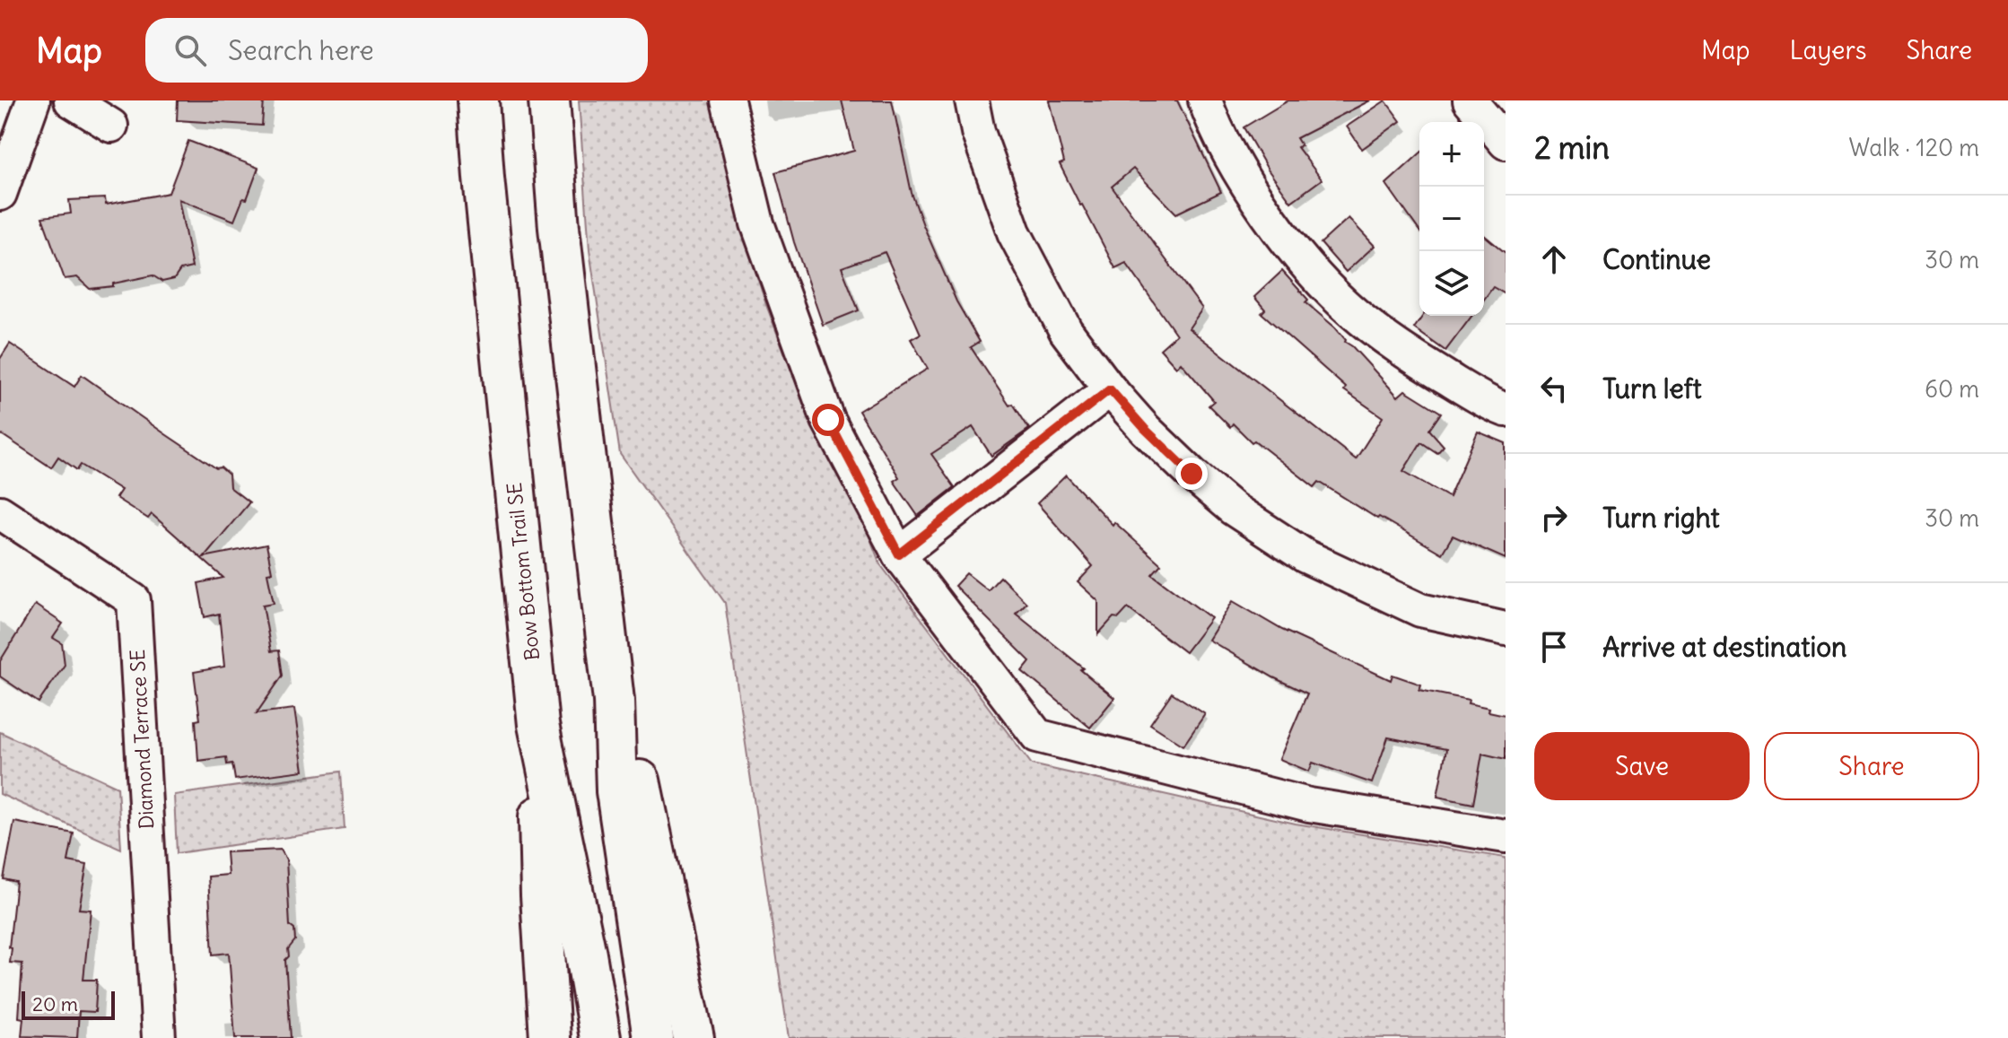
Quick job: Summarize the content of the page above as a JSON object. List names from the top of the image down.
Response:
{
  "streets": {
    "highway": ["Bow Bottom Trail SE"],
    "street": ["Diamond Terrace SE"]
  },
  "scale_bar": "20 m",
  "page": {
    "header": "Map",
    "search": "Search here",
    "nav": ["Map", "Layers", "Share"],
    "heading": ["2 min", "Walk · 120 m"],
    "map_buttons": ["+", "−"],
    "list": [
      ["Continue", "30 m"],
      ["Turn left", "60 m"],
      ["Turn right", "30 m"],
      "Arrive at destination"
    ],
    "buttons": ["Save", "Share"],
    "scale": "20 m"
  }
}
